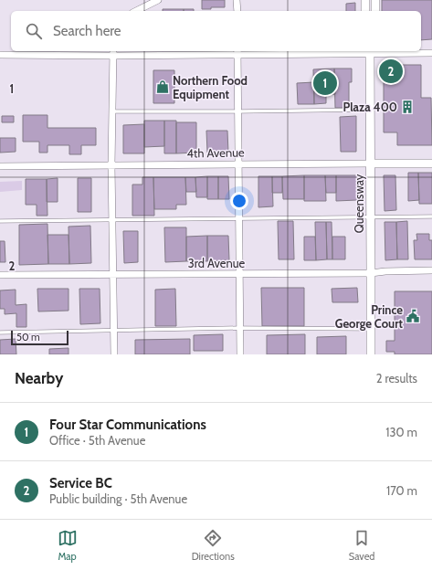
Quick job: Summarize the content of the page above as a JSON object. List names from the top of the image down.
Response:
{
  "streets": {
    "main road": ["4th Avenue", "Queensway"],
    "street": ["3rd Avenue"]
  },
  "crossings": [
    ["4th Avenue", "Queensway"],
    ["Queensway", "3rd Avenue"]
  ],
  "places": {
    "shop": ["Northern Food Equipment"],
    "building": ["Plaza 400"],
    "public building": ["Prince George Court"]
  },
  "scale_bar": "50 m",
  "page": {
    "search": "Search here",
    "pins": ["2", "1"],
    "scale": "50 m",
    "heading": ["Nearby", "2 results"],
    "list": [
      {
        "mark": "1",
        "name": "Four Star Communications",
        "note": "Office · 5th Avenue",
        "value": "130 m"
      },
      {
        "mark": "2",
        "name": "Service BC",
        "note": "Public building · 5th Avenue",
        "value": "170 m"
      }
    ],
    "nav": ["Map", "Directions", "Saved"]
  },
  "grid": {
    "rows": ["1", "2"]
  }
}
